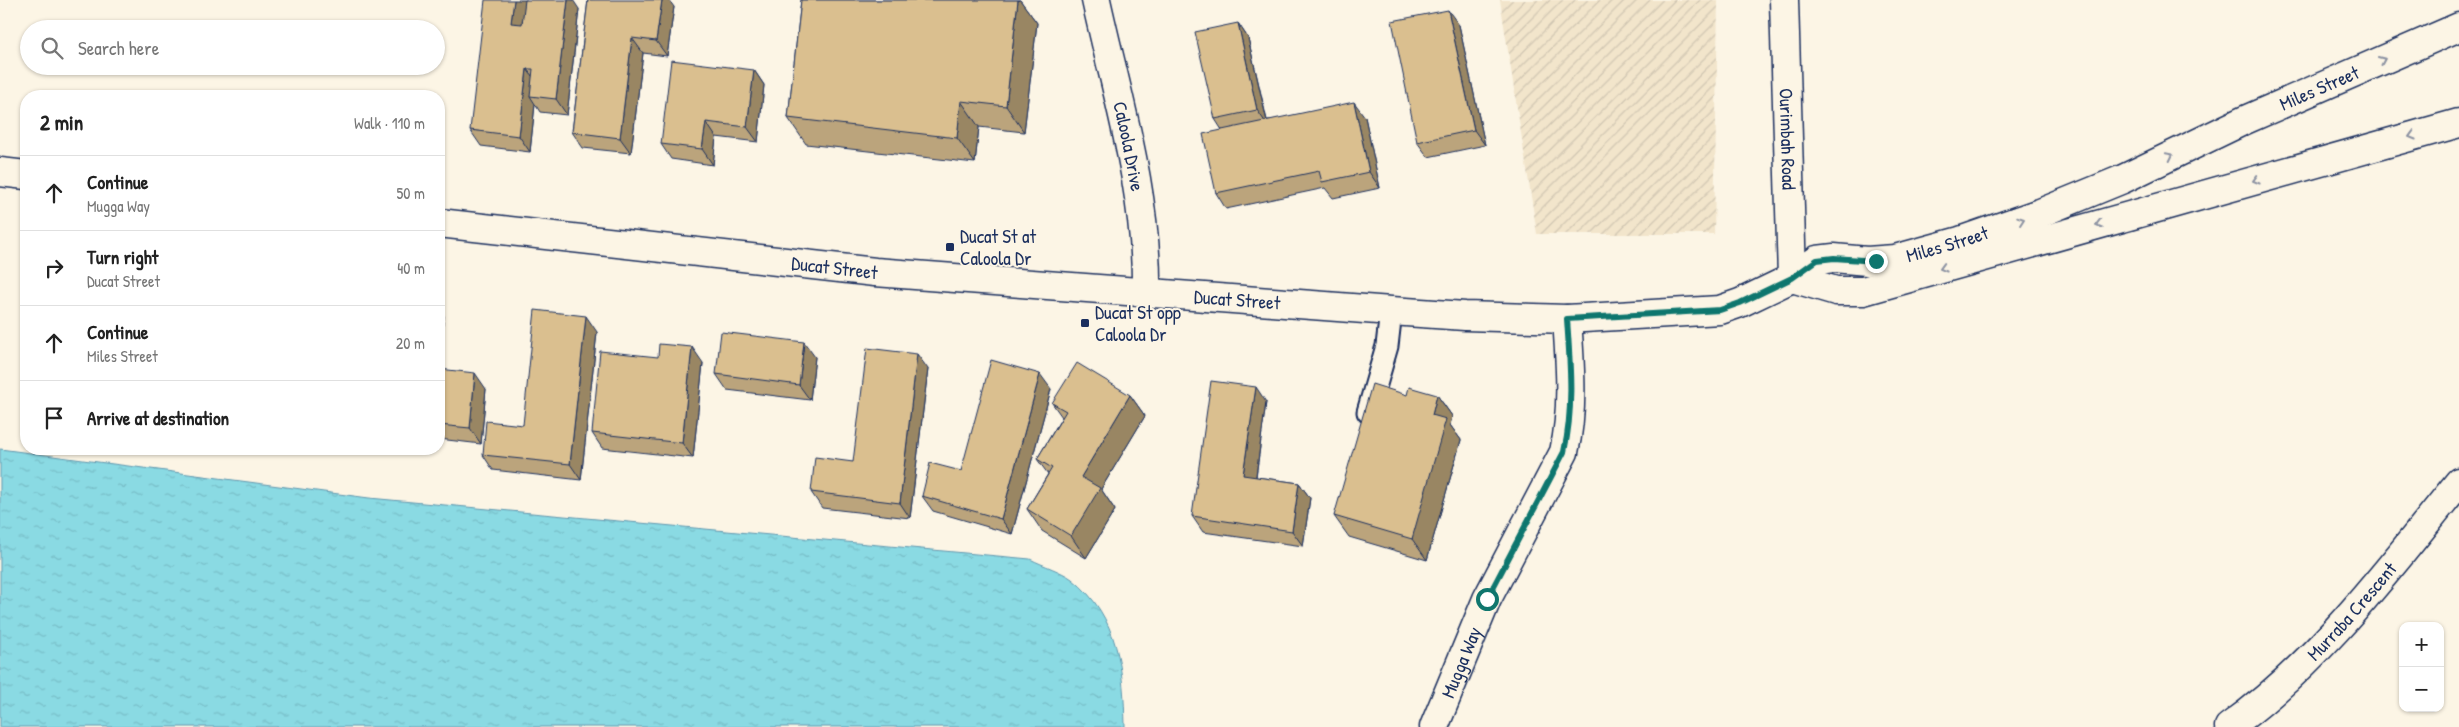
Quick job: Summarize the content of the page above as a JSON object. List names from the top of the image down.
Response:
{
  "streets": {
    "street": [
      "Miles Street",
      "Ourimbah Road",
      "Caloola Drive",
      "Ducat Street",
      "Murraba Crescent",
      "Mugga Way"
    ]
  },
  "crossings": [
    ["Miles Street", "Ourimbah Road"],
    ["Miles Street", "Ducat Street"],
    ["Ourimbah Road", "Ducat Street"],
    ["Caloola Drive", "Ducat Street"],
    ["Ducat Street", "Mugga Way"]
  ],
  "places": {
    "transit": ["Ducat St at Caloola Dr", "Ducat St opp Caloola Dr"]
  },
  "page": {
    "search": "Search here",
    "heading": ["2 min", "Walk · 110 m"],
    "list": [
      ["Continue", "Mugga Way", "50 m"],
      ["Turn right", "Ducat Street", "40 m"],
      ["Continue", "Miles Street", "20 m"],
      "Arrive at destination"
    ],
    "map_buttons": ["+", "−"]
  }
}
